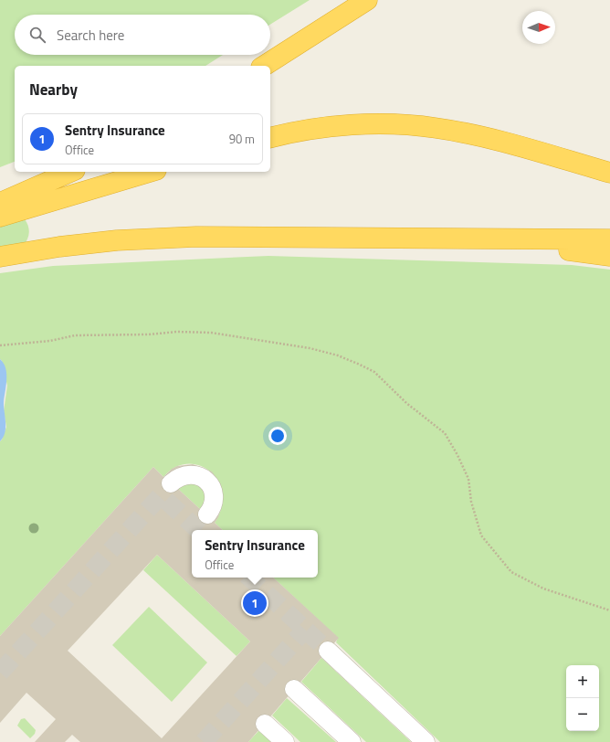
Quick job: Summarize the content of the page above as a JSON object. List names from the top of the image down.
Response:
{
  "north": "right",
  "page": {
    "search": "Search here",
    "heading": "Nearby",
    "list": [
      {
        "mark": "1",
        "name": "Sentry Insurance",
        "note": "Office",
        "value": "90 m"
      }
    ],
    "popup": ["Sentry Insurance", "Office"],
    "pins": "1",
    "map_buttons": ["+", "−"]
  }
}
